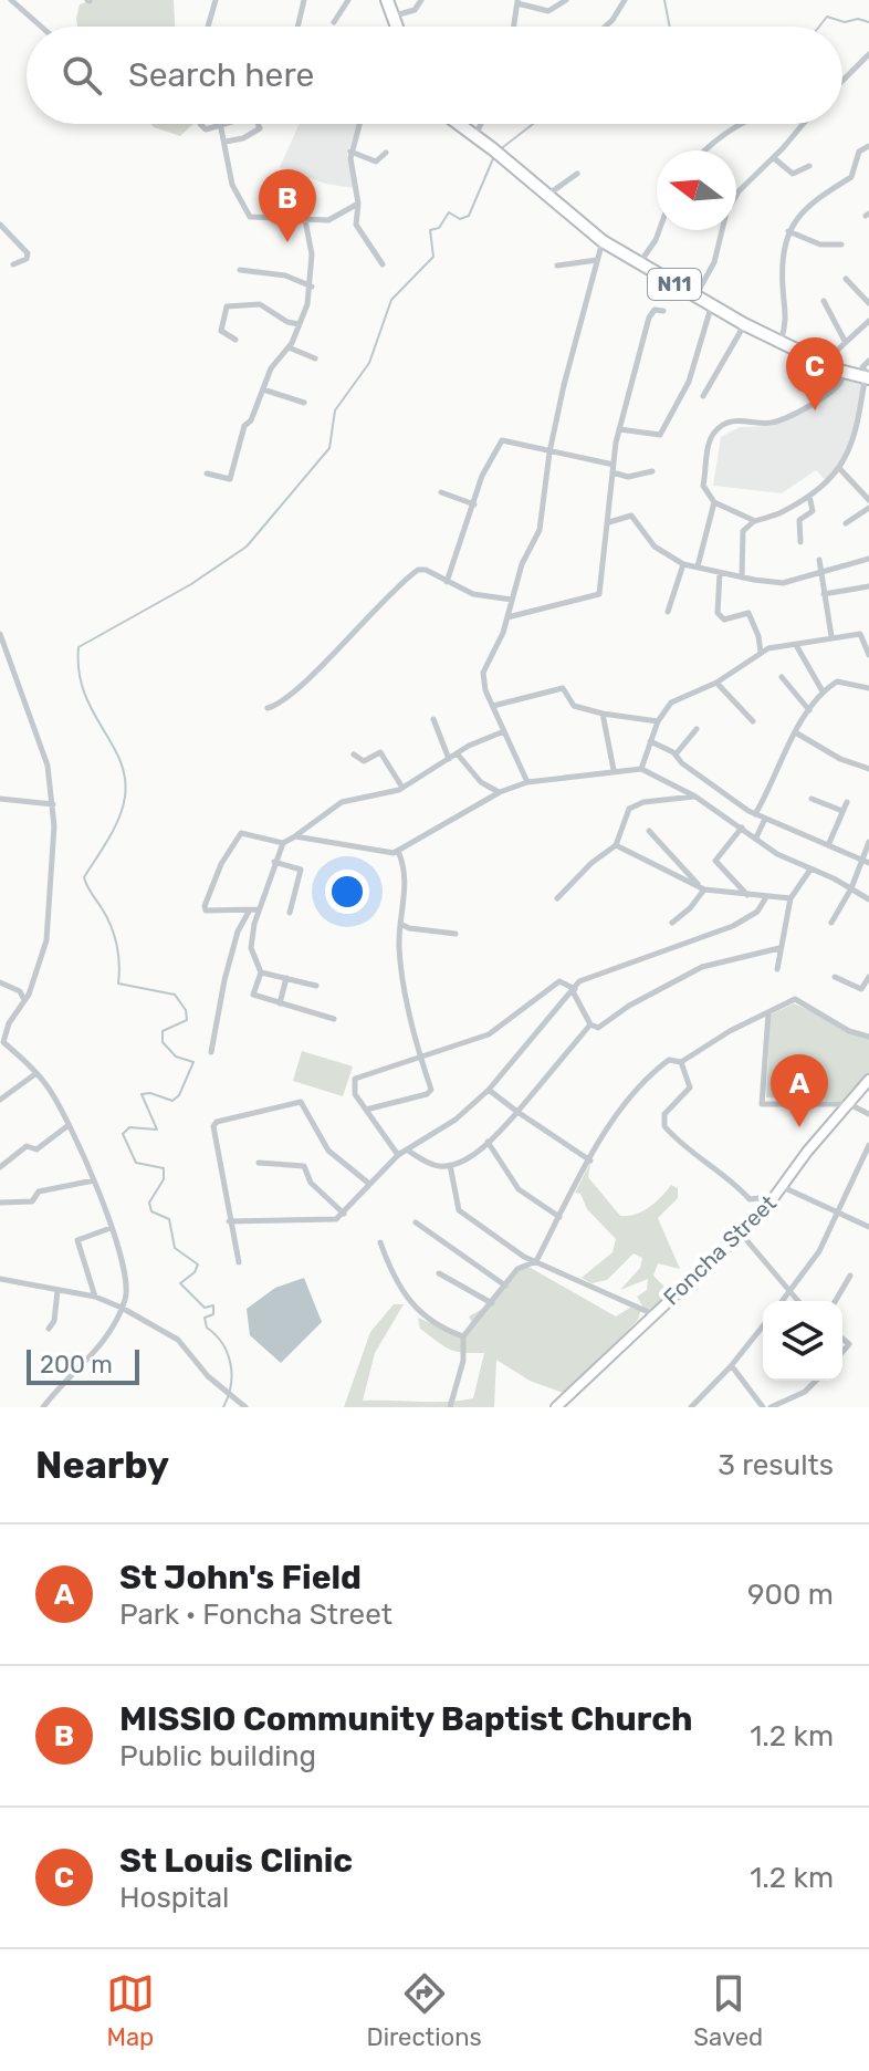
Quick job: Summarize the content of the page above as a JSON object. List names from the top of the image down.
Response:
{
  "streets": {
    "highway": ["N11"],
    "main road": ["Foncha Street"]
  },
  "scale_bar": "200 m",
  "north": "left",
  "page": {
    "search": "Search here",
    "pins": ["B", "C", "A"],
    "scale": "200 m",
    "heading": ["Nearby", "3 results"],
    "list": [
      {
        "mark": "A",
        "name": "St John's Field",
        "note": "Park · Foncha Street",
        "value": "900 m"
      },
      {
        "mark": "B",
        "name": "MISSIO Community Baptist Church",
        "note": "Public building",
        "value": "1.2 km"
      },
      {
        "mark": "C",
        "name": "St Louis Clinic",
        "note": "Hospital",
        "value": "1.2 km"
      }
    ],
    "nav": ["Map", "Directions", "Saved"]
  }
}
